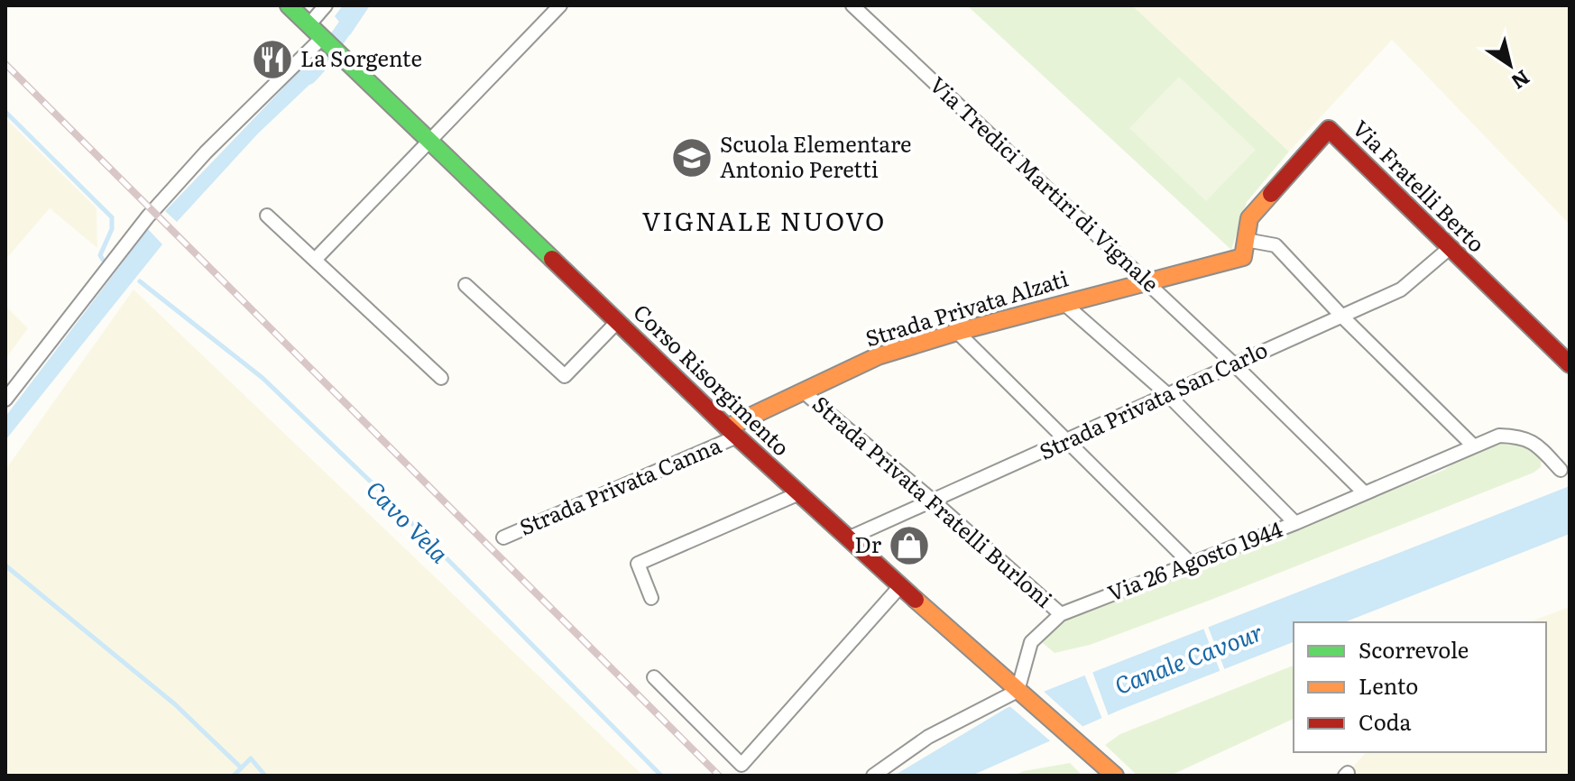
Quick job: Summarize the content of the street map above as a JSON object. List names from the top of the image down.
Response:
{
  "streets": {
    "main road": ["Via Fratelli Berto", "Strada Privata Alzati", "Corso Risorgimento"],
    "street": [
      "Via Tredici Martiri di Vignale",
      "Strada Privata San Carlo",
      "Strada Privata Canna",
      "Strada Privata Fratelli Burloni",
      "Via 26 Agosto 1944"
    ]
  },
  "crossings": [
    ["Via Tredici Martiri di Vignale", "Via Fratelli Berto"],
    ["Via Tredici Martiri di Vignale", "Strada Privata Alzati"],
    ["Via Tredici Martiri di Vignale", "Strada Privata San Carlo"],
    ["Via Tredici Martiri di Vignale", "Via 26 Agosto 1944"],
    ["Via Fratelli Berto", "Strada Privata Alzati"],
    ["Via Fratelli Berto", "Strada Privata San Carlo"],
    ["Strada Privata Alzati", "Corso Risorgimento"],
    ["Strada Privata Alzati", "Strada Privata Canna"],
    ["Strada Privata Alzati", "Strada Privata Fratelli Burloni"],
    ["Corso Risorgimento", "Strada Privata San Carlo"],
    ["Corso Risorgimento", "Strada Privata Canna"],
    ["Corso Risorgimento", "Via 26 Agosto 1944"],
    ["Strada Privata San Carlo", "Strada Privata Fratelli Burloni"],
    ["Strada Privata Fratelli Burloni", "Via 26 Agosto 1944"]
  ],
  "districts": ["VIGNALE NUOVO"],
  "water": ["Cavo Vela", "Canale Cavour"],
  "places": {
    "restaurant": ["La Sorgente"],
    "school or university": ["Scuola Elementare Antonio Peretti"],
    "shop": ["Dr"]
  },
  "legend": ["Scorrevole", "Lento", "Coda"],
  "north": "bottom right"
}
